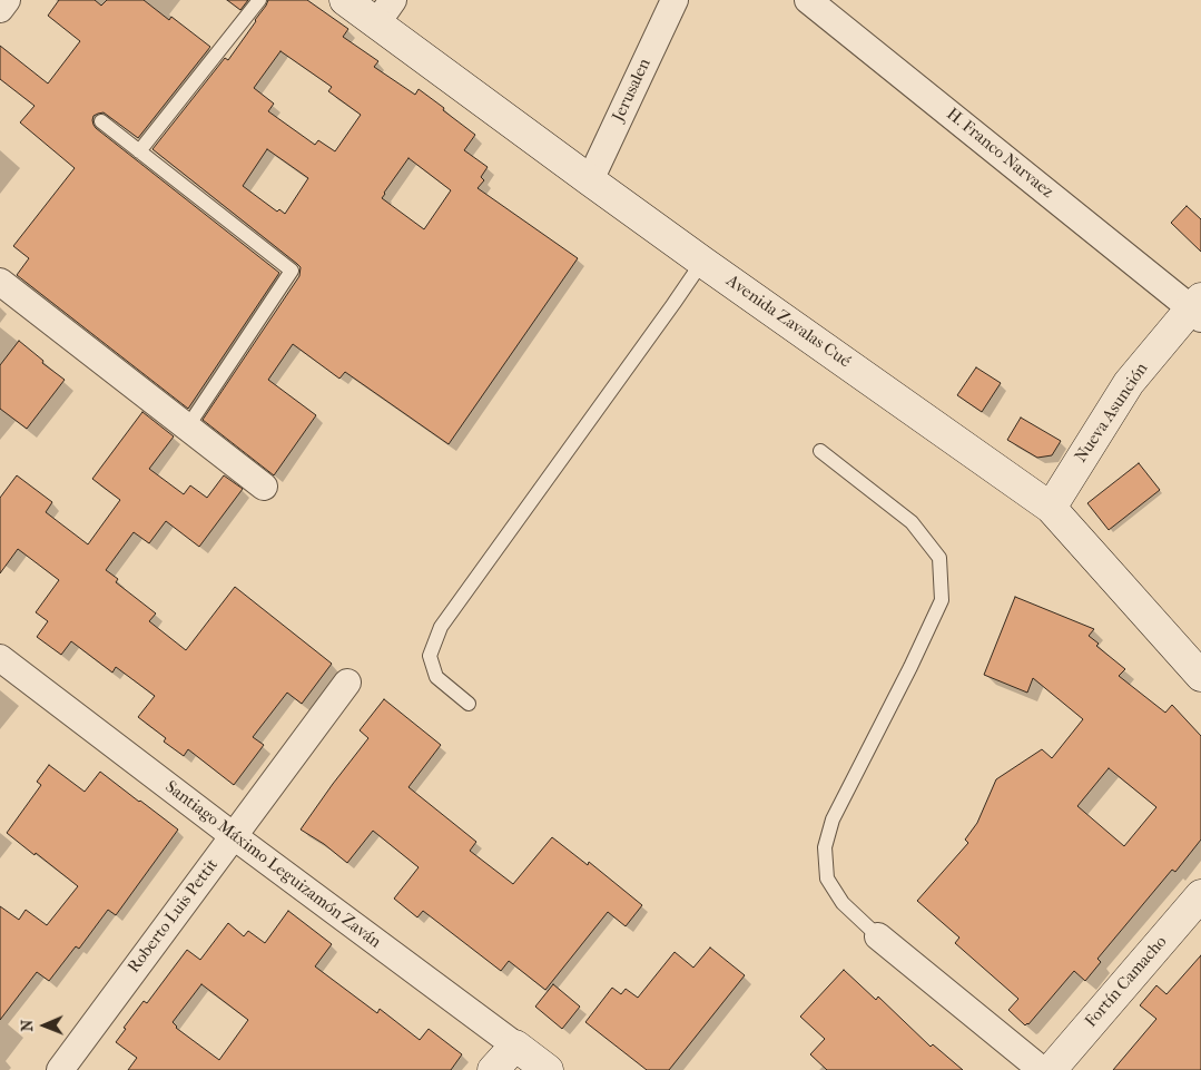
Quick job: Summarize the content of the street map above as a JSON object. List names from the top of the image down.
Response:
{
  "streets": {
    "main road": [
      "Avenida Zavalas Cué",
      "Nueva Asunción",
      "Santiago Máximo Leguizamón Zaván",
      "Fortín Camacho"
    ],
    "street": ["Jerusalen", "H. Franco Narvaez", "Roberto Luis Pettit"]
  },
  "crossings": [
    ["Jerusalen", "Avenida Zavalas Cué"],
    ["H. Franco Narvaez", "Nueva Asunción"],
    ["Avenida Zavalas Cué", "Nueva Asunción"],
    ["Santiago Máximo Leguizamón Zaván", "Roberto Luis Pettit"]
  ],
  "north": "left"
}
